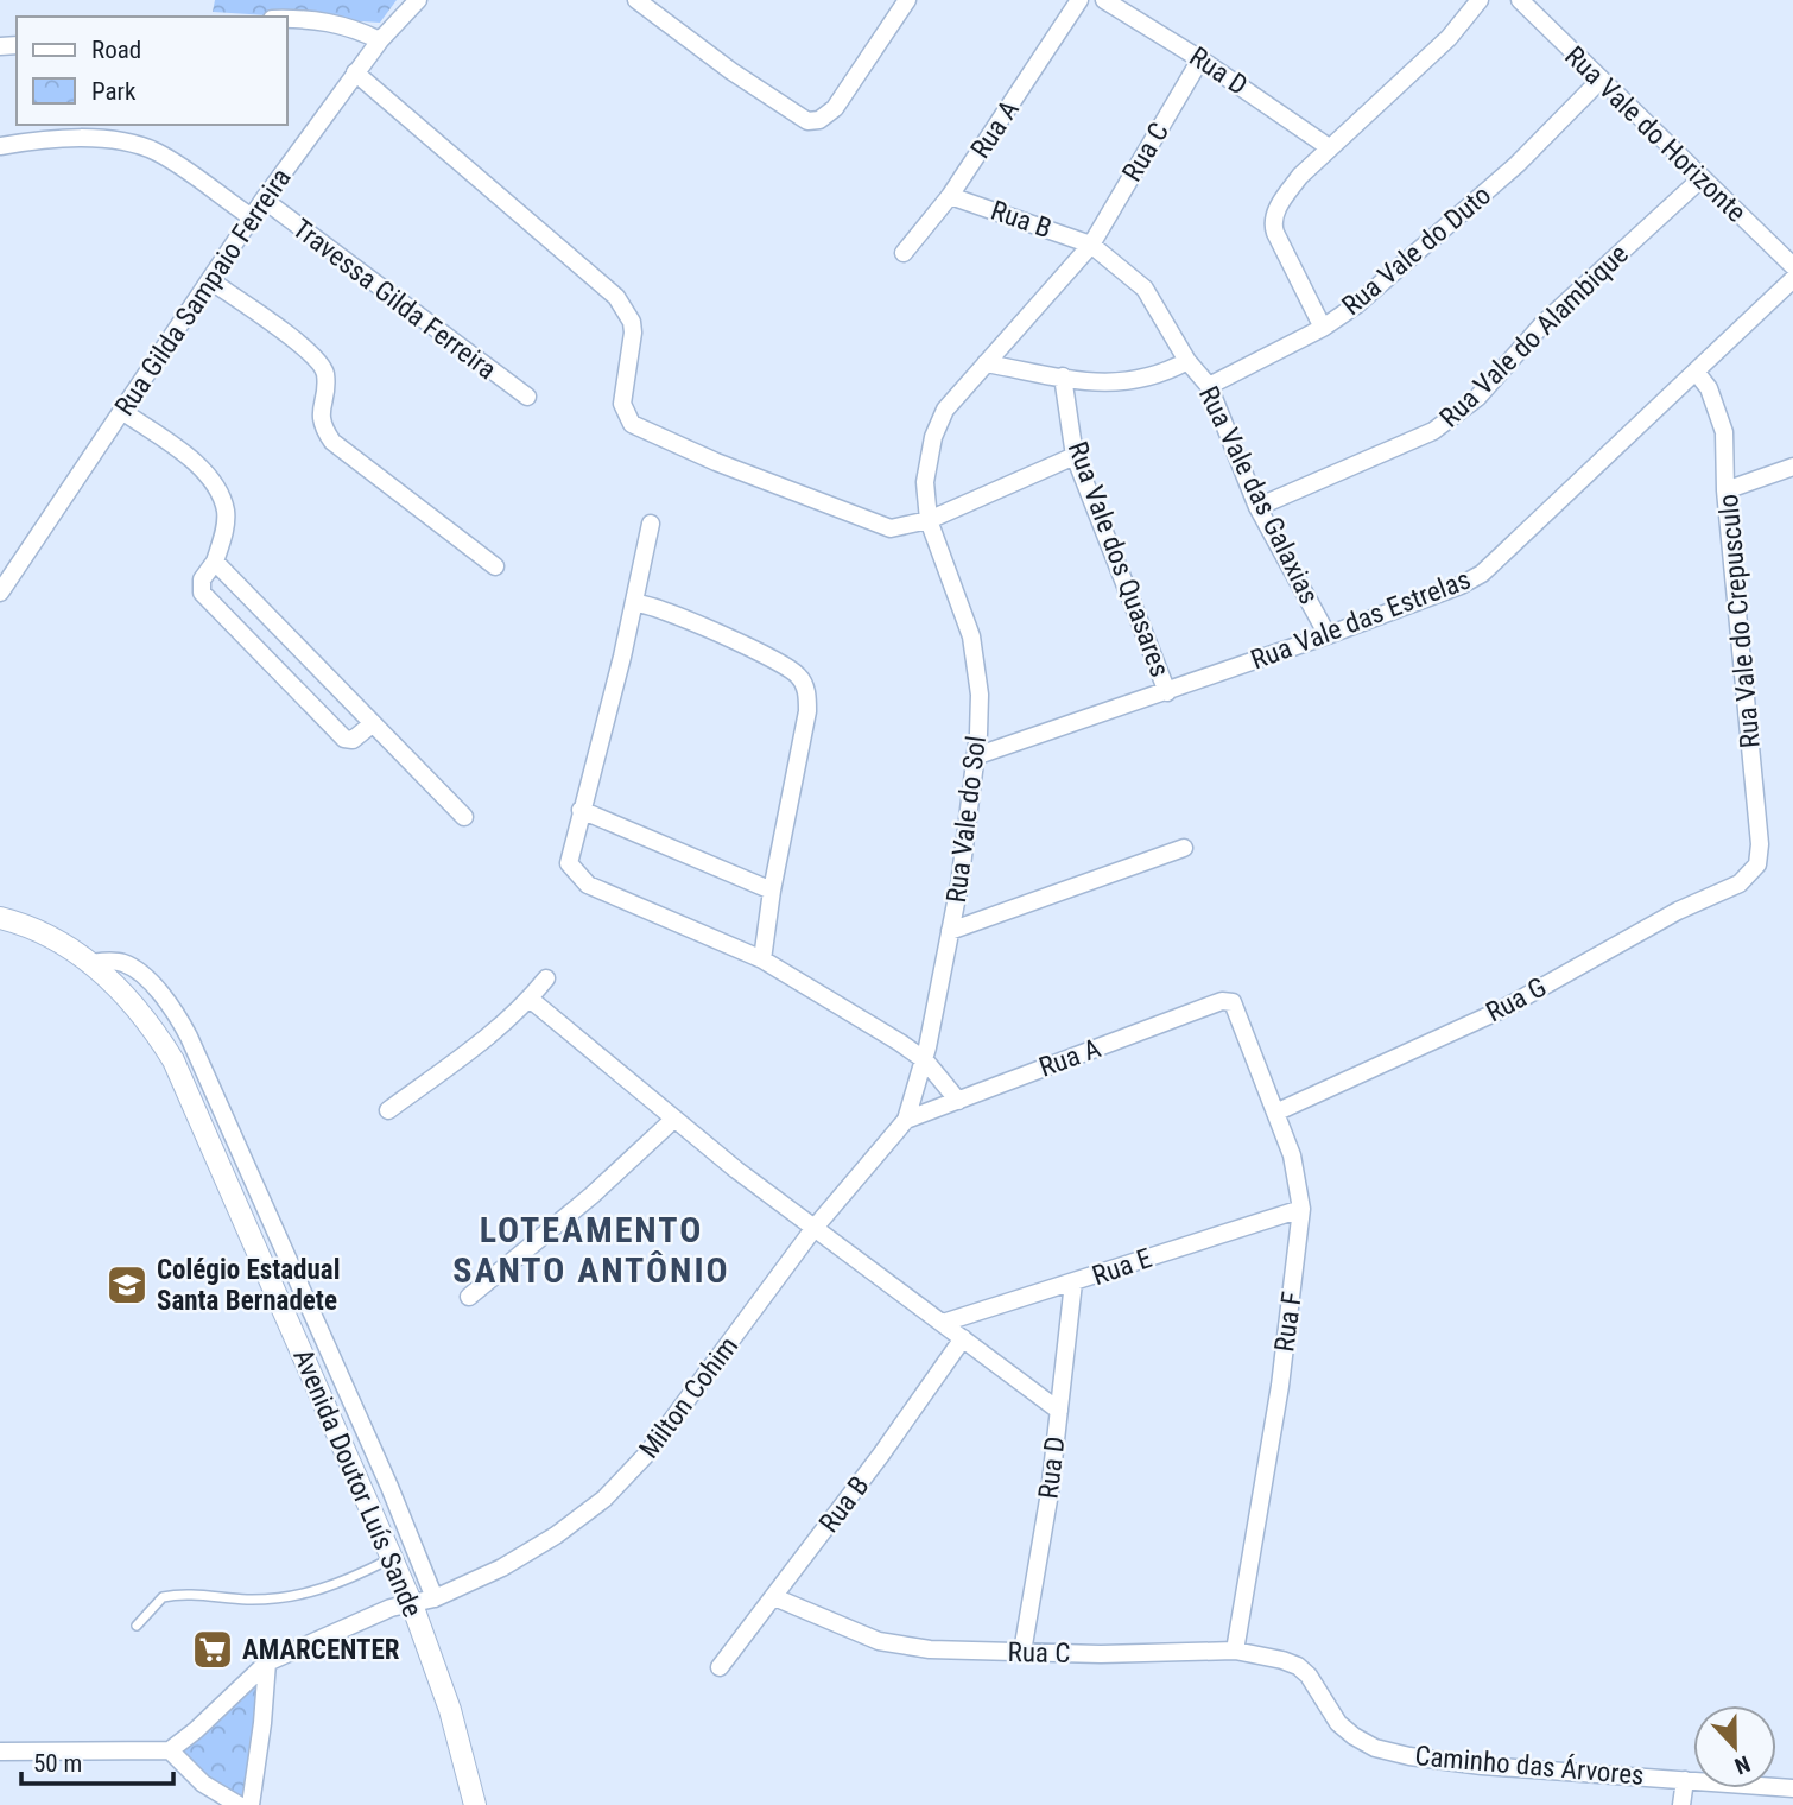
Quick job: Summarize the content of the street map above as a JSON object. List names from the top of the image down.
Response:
{
  "streets": {
    "street": [
      "Rua D",
      "Rua A",
      "Rua Vale do Horizonte",
      "Rua C",
      "Rua B",
      "Rua Vale do Duto",
      "Rua Gilda Sampaio Ferreira",
      "Travessa Gilda Ferreira",
      "Rua Vale do Alambique",
      "Rua Vale das Galaxias",
      "Rua Vale dos Quasares",
      "Rua Vale das Estrelas",
      "Rua Vale do Crepusculo",
      "Rua Vale do Sol",
      "Rua G",
      "Rua E",
      "Rua F",
      "Milton Cohim",
      "Avenida Doutor Luís Sande",
      "Caminho das Árvores"
    ]
  },
  "crossings": [
    ["Rua D", "Rua C"],
    ["Rua D", "Rua E"],
    ["Rua A", "Rua B"],
    ["Rua A", "Rua Vale do Sol"],
    ["Rua A", "Rua F"],
    ["Rua A", "Milton Cohim"],
    ["Rua Vale do Horizonte", "Rua Vale do Duto"],
    ["Rua Vale do Horizonte", "Rua Vale do Alambique"],
    ["Rua C", "Rua B"],
    ["Rua C", "Rua Vale das Galaxias"],
    ["Rua C", "Rua Vale do Sol"],
    ["Rua C", "Rua F"],
    ["Rua C", "Caminho das Árvores"],
    ["Rua B", "Rua Vale das Galaxias"],
    ["Rua Vale do Duto", "Rua Vale das Galaxias"],
    ["Rua Gilda Sampaio Ferreira", "Travessa Gilda Ferreira"],
    ["Rua Vale do Alambique", "Rua Vale das Galaxias"],
    ["Rua Vale das Galaxias", "Rua Vale das Estrelas"],
    ["Rua Vale dos Quasares", "Rua Vale das Estrelas"],
    ["Rua Vale das Estrelas", "Rua Vale do Crepusculo"],
    ["Rua Vale das Estrelas", "Rua Vale do Sol"],
    ["Rua Vale do Crepusculo", "Rua G"],
    ["Rua Vale do Sol", "Milton Cohim"],
    ["Rua G", "Rua F"],
    ["Rua E", "Rua F"],
    ["Milton Cohim", "Avenida Doutor Luís Sande"]
  ],
  "districts": ["LOTEAMENTO SANTO ANTÔNIO"],
  "places": {
    "school or university": ["Colégio Estadual Santa Bernadete"],
    "supermarket": ["AMARCENTER"]
  },
  "legend": ["Road", "Park"],
  "scale_bar": "50 m",
  "north": "bottom"
}
